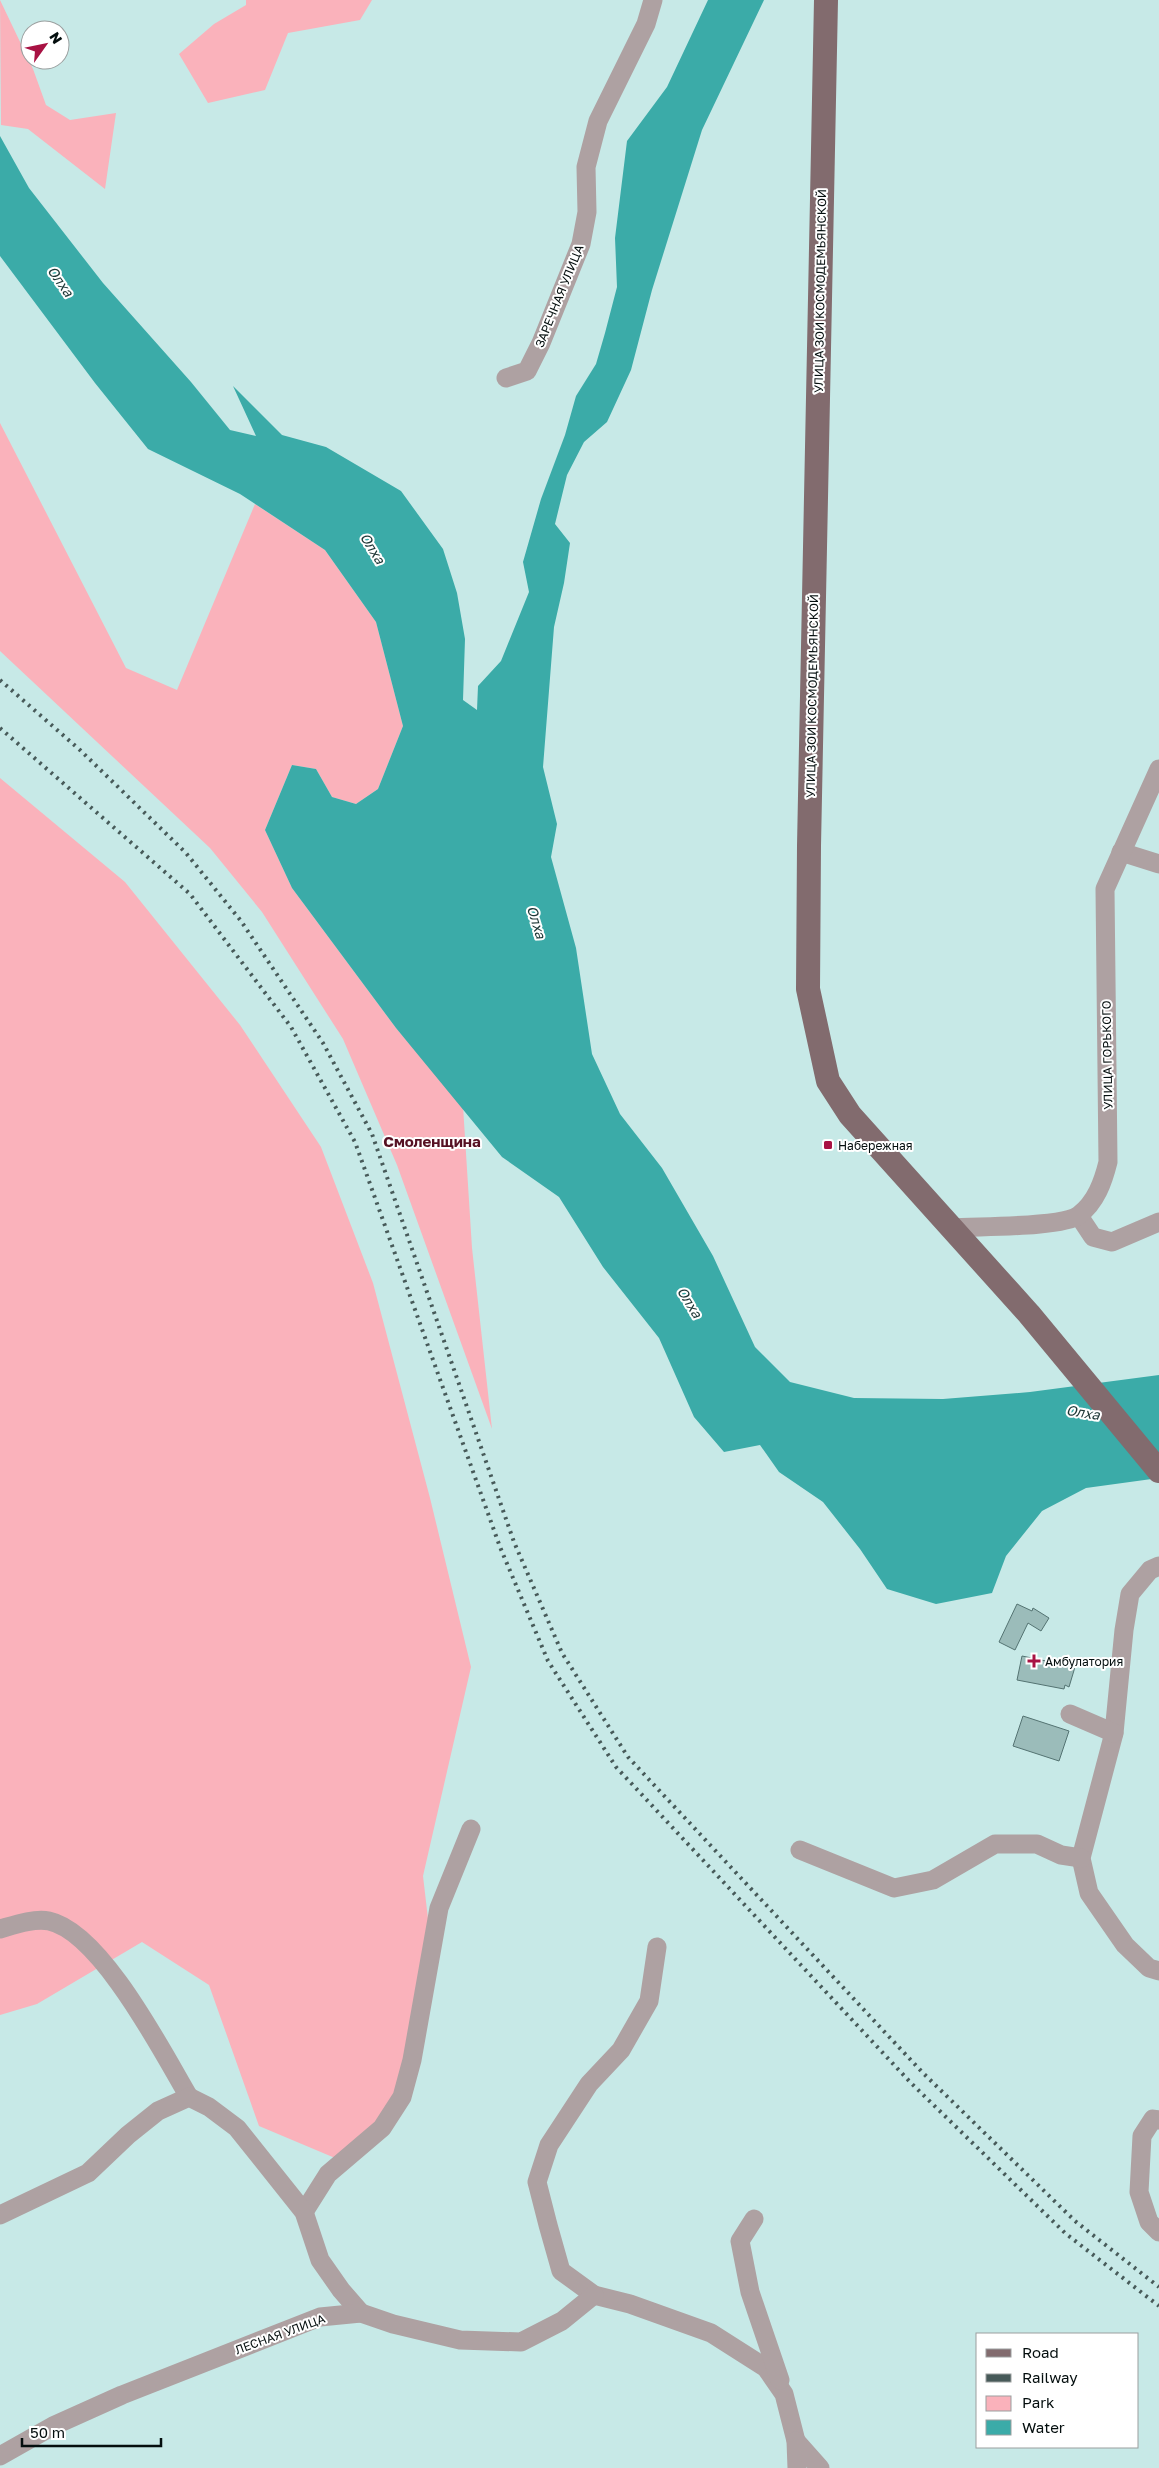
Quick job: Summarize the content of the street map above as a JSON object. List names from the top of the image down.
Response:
{
  "streets": {
    "main road": ["УЛИЦА ЗОИ КОСМОДЕМЬЯНСКОЙ"],
    "street": ["ЗАРЕЧНАЯ УЛИЦА", "УЛИЦА ГОРЬКОГО", "ЛЕСНАЯ УЛИЦА"]
  },
  "districts": ["Смоленщина"],
  "water": ["Олха"],
  "places": {
    "transit": ["Набережная"],
    "health": ["Амбулатория"]
  },
  "legend": [
    "Road",
    "Railway",
    "Park",
    "Water"
  ],
  "scale_bar": "50 m",
  "north": "top right"
}
